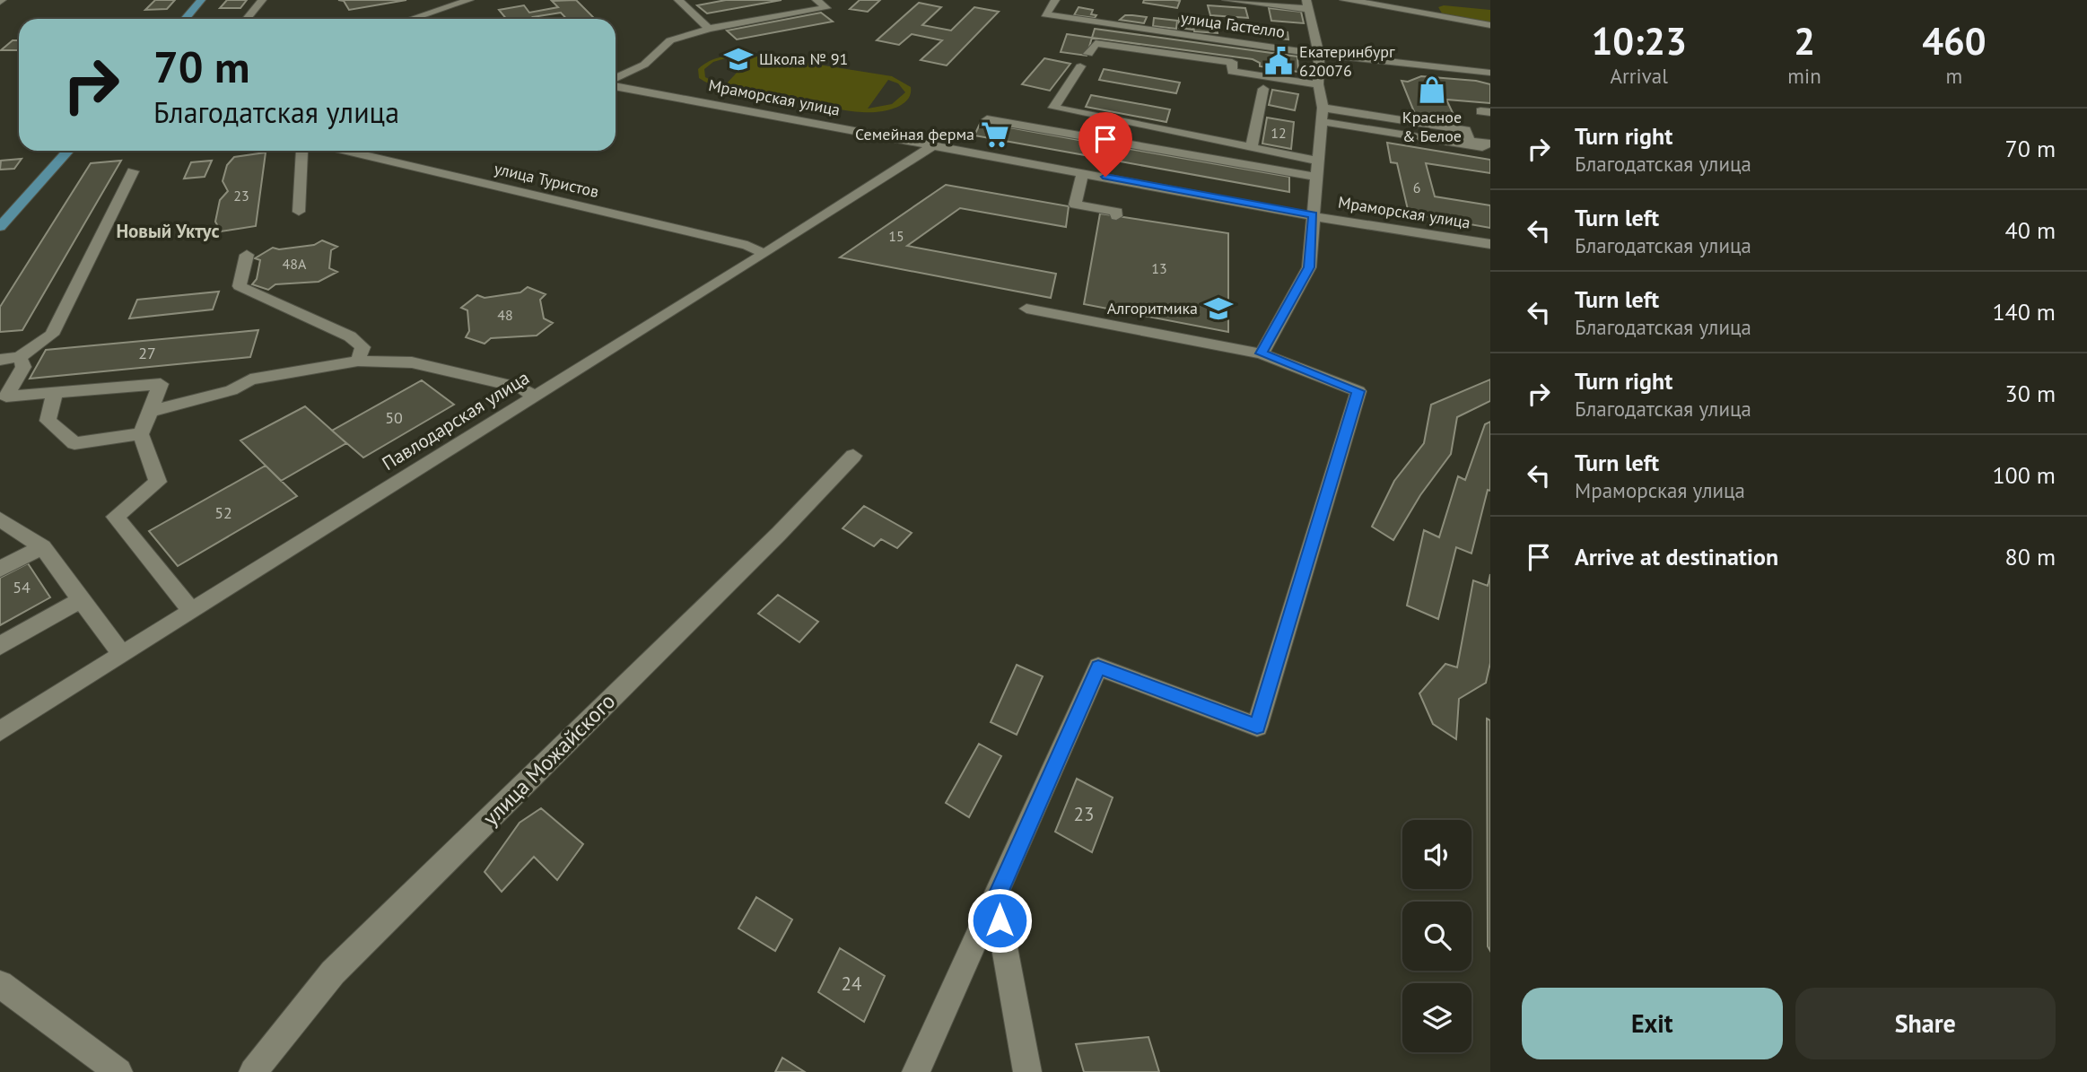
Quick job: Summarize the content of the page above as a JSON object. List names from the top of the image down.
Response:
{
  "streets": {
    "street": [
      "улица Гастелло",
      "Мраморская улица",
      "улица Туристов",
      "Павлодарская улица",
      "улица Можайского"
    ]
  },
  "crossings": [
    ["Мраморская улица", "Павлодарская улица"],
    ["улица Туристов", "Павлодарская улица"]
  ],
  "districts": ["Новый Уктус"],
  "places": {
    "school or university": ["Школа № 91", "Алгоритмика"],
    "public building": ["Екатеринбург 620076"],
    "shop": ["Красное & Белое"],
    "supermarket": ["Семейная ферма"]
  },
  "house_numbers": [
    "12",
    "6",
    "23",
    "15",
    "48А",
    "13",
    "48",
    "27",
    "50",
    "52",
    "54",
    "23",
    "24"
  ],
  "page": {
    "eta": [
      "10:23",
      "Arrival",
      "2",
      "min",
      "460",
      "m"
    ],
    "turn": ["70 m", "Благодатская улица"],
    "list": [
      {
        "name": "Turn right",
        "note": "Благодатская улица",
        "value": "70 m"
      },
      {
        "name": "Turn left",
        "note": "Благодатская улица",
        "value": "40 m"
      },
      {
        "name": "Turn left",
        "note": "Благодатская улица",
        "value": "140 m"
      },
      {
        "name": "Turn right",
        "note": "Благодатская улица",
        "value": "30 m"
      },
      {
        "name": "Turn left",
        "note": "Мраморская улица",
        "value": "100 m"
      },
      {
        "name": "Arrive at destination",
        "value": "80 m"
      }
    ],
    "buttons": ["Exit", "Share"]
  }
}
